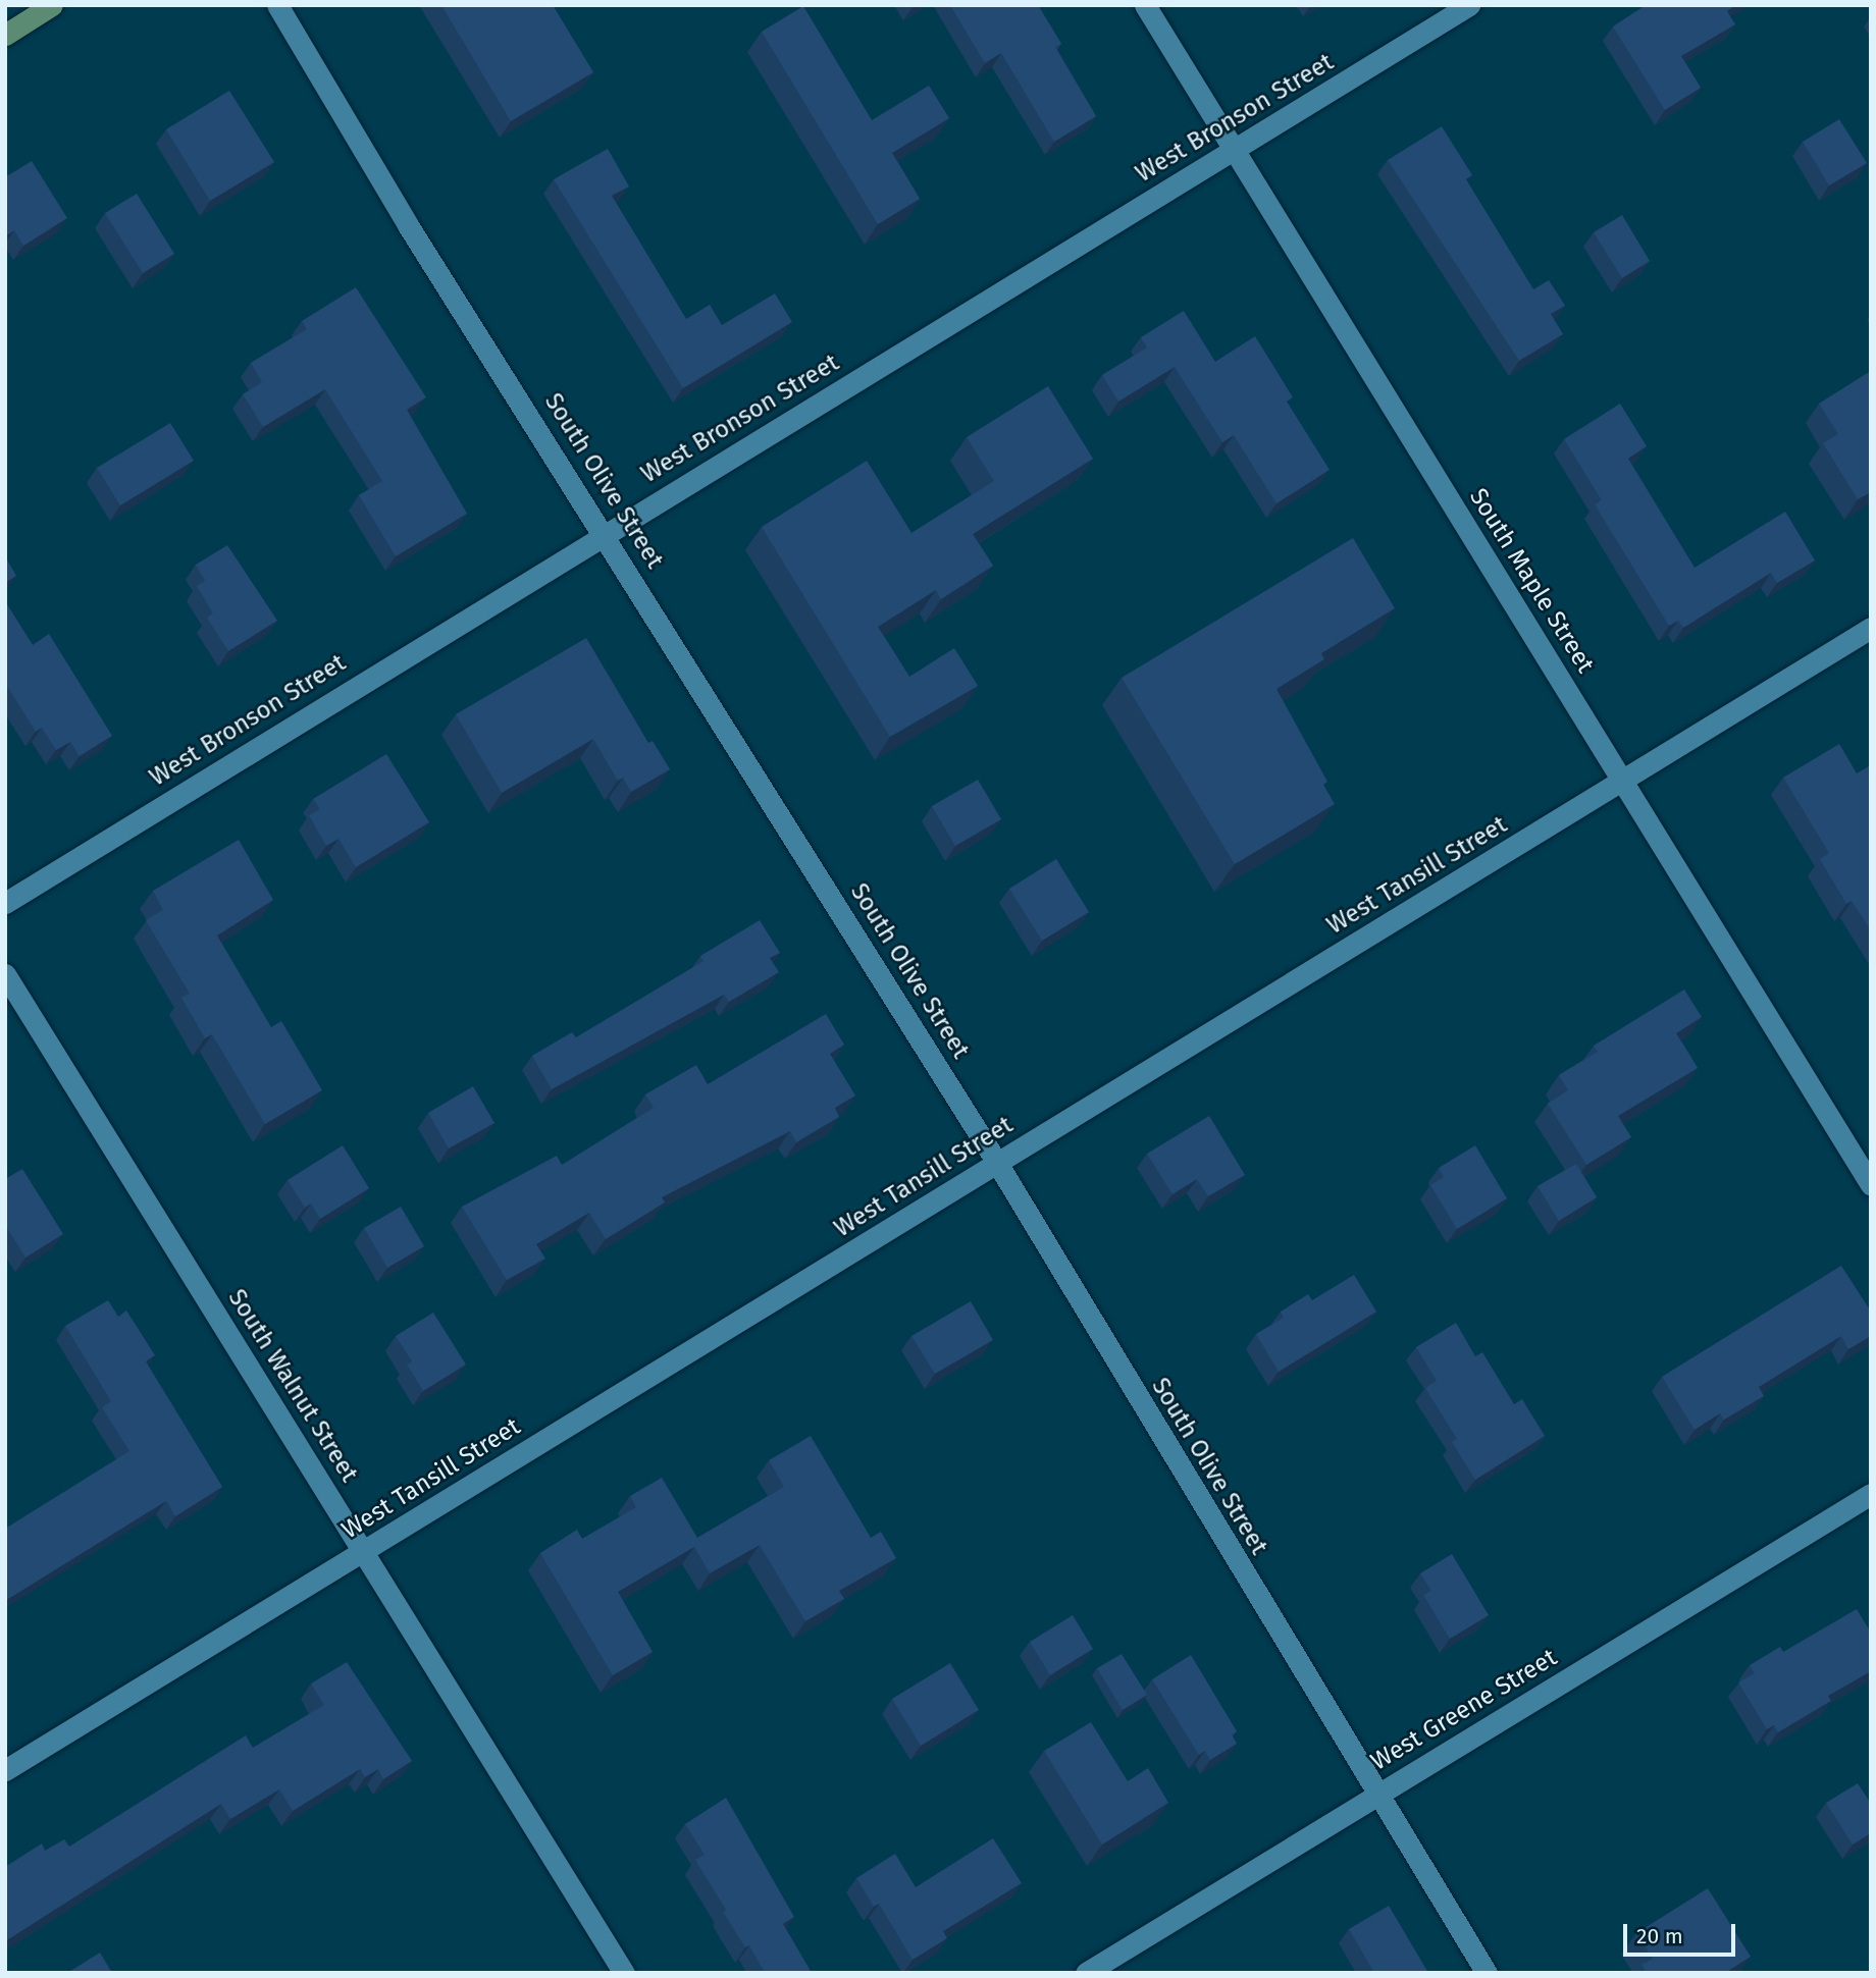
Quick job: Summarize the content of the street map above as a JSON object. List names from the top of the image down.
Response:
{
  "streets": {
    "street": [
      "West Bronson Street",
      "South Olive Street",
      "South Maple Street",
      "West Tansill Street",
      "South Walnut Street",
      "West Greene Street"
    ]
  },
  "crossings": [
    ["West Bronson Street", "South Olive Street"],
    ["West Bronson Street", "South Maple Street"],
    ["South Olive Street", "West Tansill Street"],
    ["South Olive Street", "West Greene Street"],
    ["South Maple Street", "West Tansill Street"],
    ["West Tansill Street", "South Walnut Street"]
  ],
  "scale_bar": "20 m"
}
